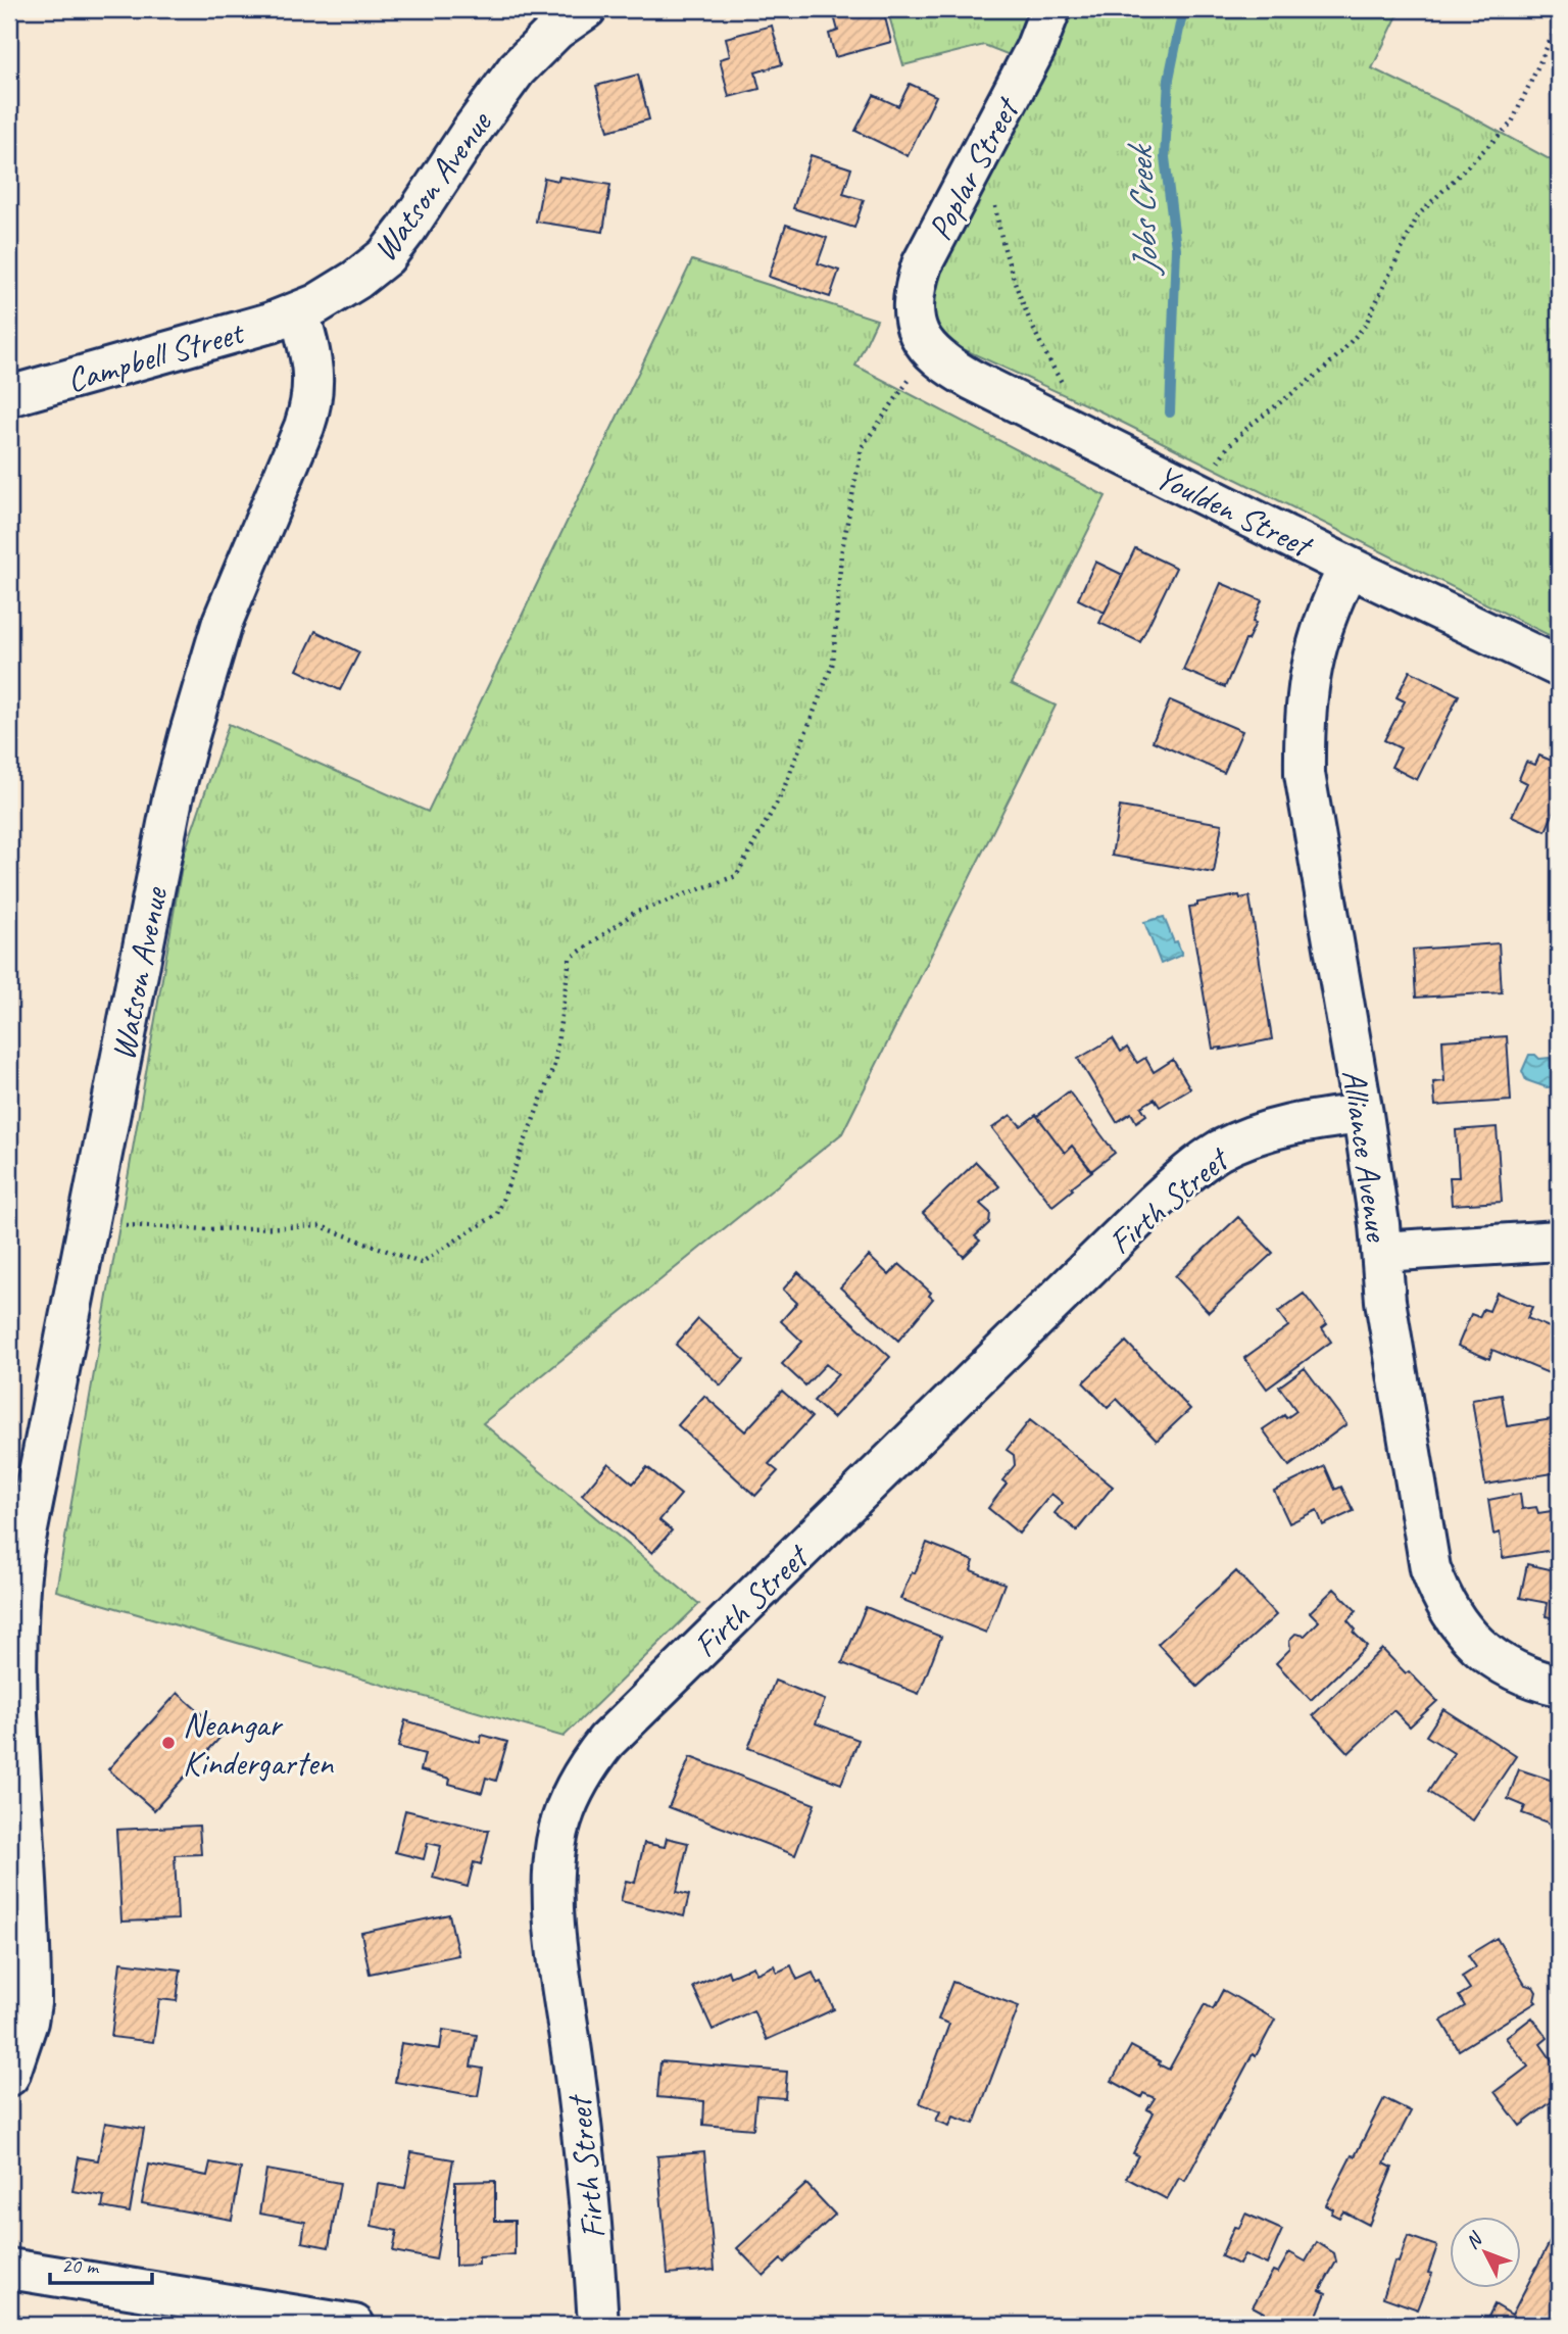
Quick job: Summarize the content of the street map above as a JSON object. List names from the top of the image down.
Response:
{
  "streets": {
    "street": [
      "Poplar Street",
      "Watson Avenue",
      "Campbell Street",
      "Youlden Street",
      "Alliance Avenue",
      "Firth Street"
    ]
  },
  "crossings": [
    ["Poplar Street", "Youlden Street"],
    ["Watson Avenue", "Campbell Street"],
    ["Youlden Street", "Alliance Avenue"],
    ["Alliance Avenue", "Firth Street"]
  ],
  "water": ["Jobs Creek"],
  "places": ["Neangar Kindergarten"],
  "scale_bar": "20 m",
  "north": "top left"
}
